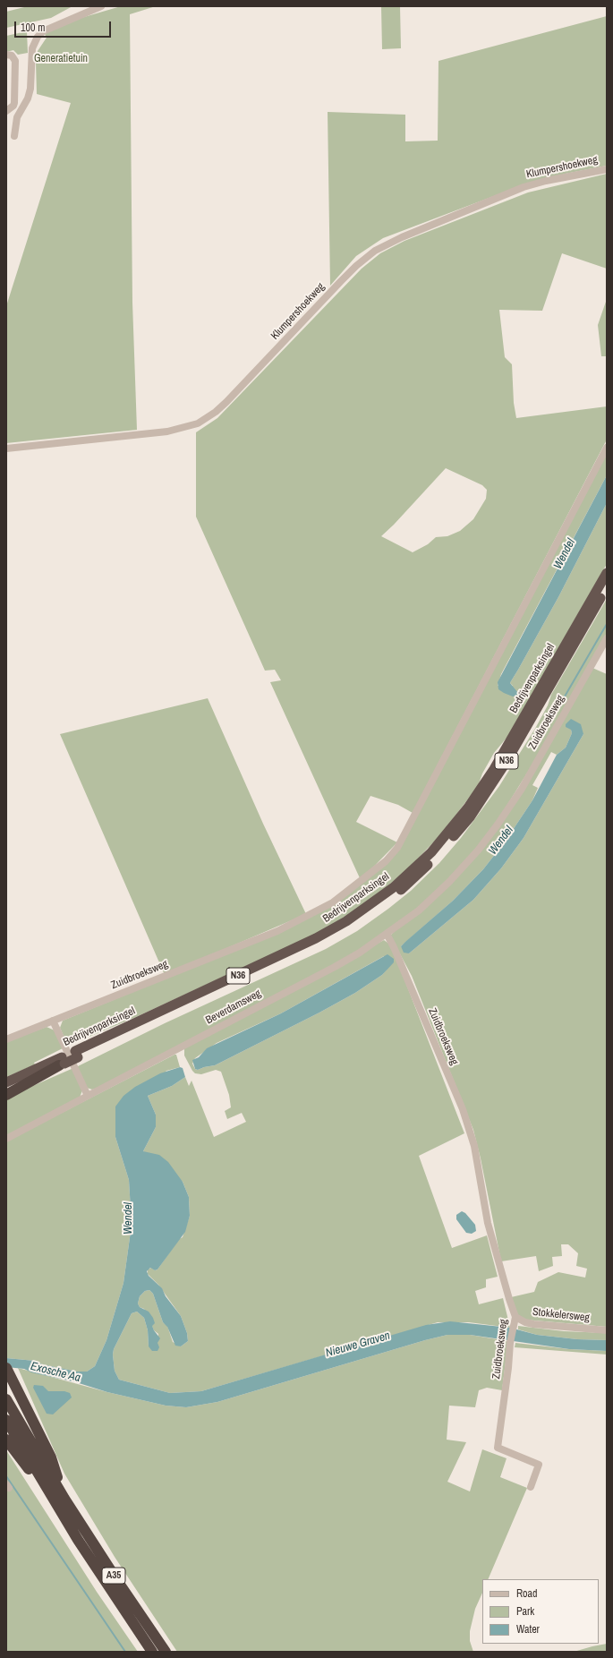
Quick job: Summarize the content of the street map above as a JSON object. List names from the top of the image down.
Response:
{
  "streets": {
    "highway": ["Bedrijvenparksingel", "N36", "A35"],
    "street": [
      "Klumpershoekweg",
      "Zuidbroeksweg",
      "Beverdamsweg",
      "Stokkelersweg"
    ]
  },
  "crossings": [
    ["Zuidbroeksweg", "Beverdamsweg"],
    ["Zuidbroeksweg", "Stokkelersweg"]
  ],
  "water": ["Wendel", "Nieuwe Graven", "Exosche Aa"],
  "parks": ["Generatietuin"],
  "legend": ["Road", "Park", "Water"],
  "scale_bar": "100 m"
}
